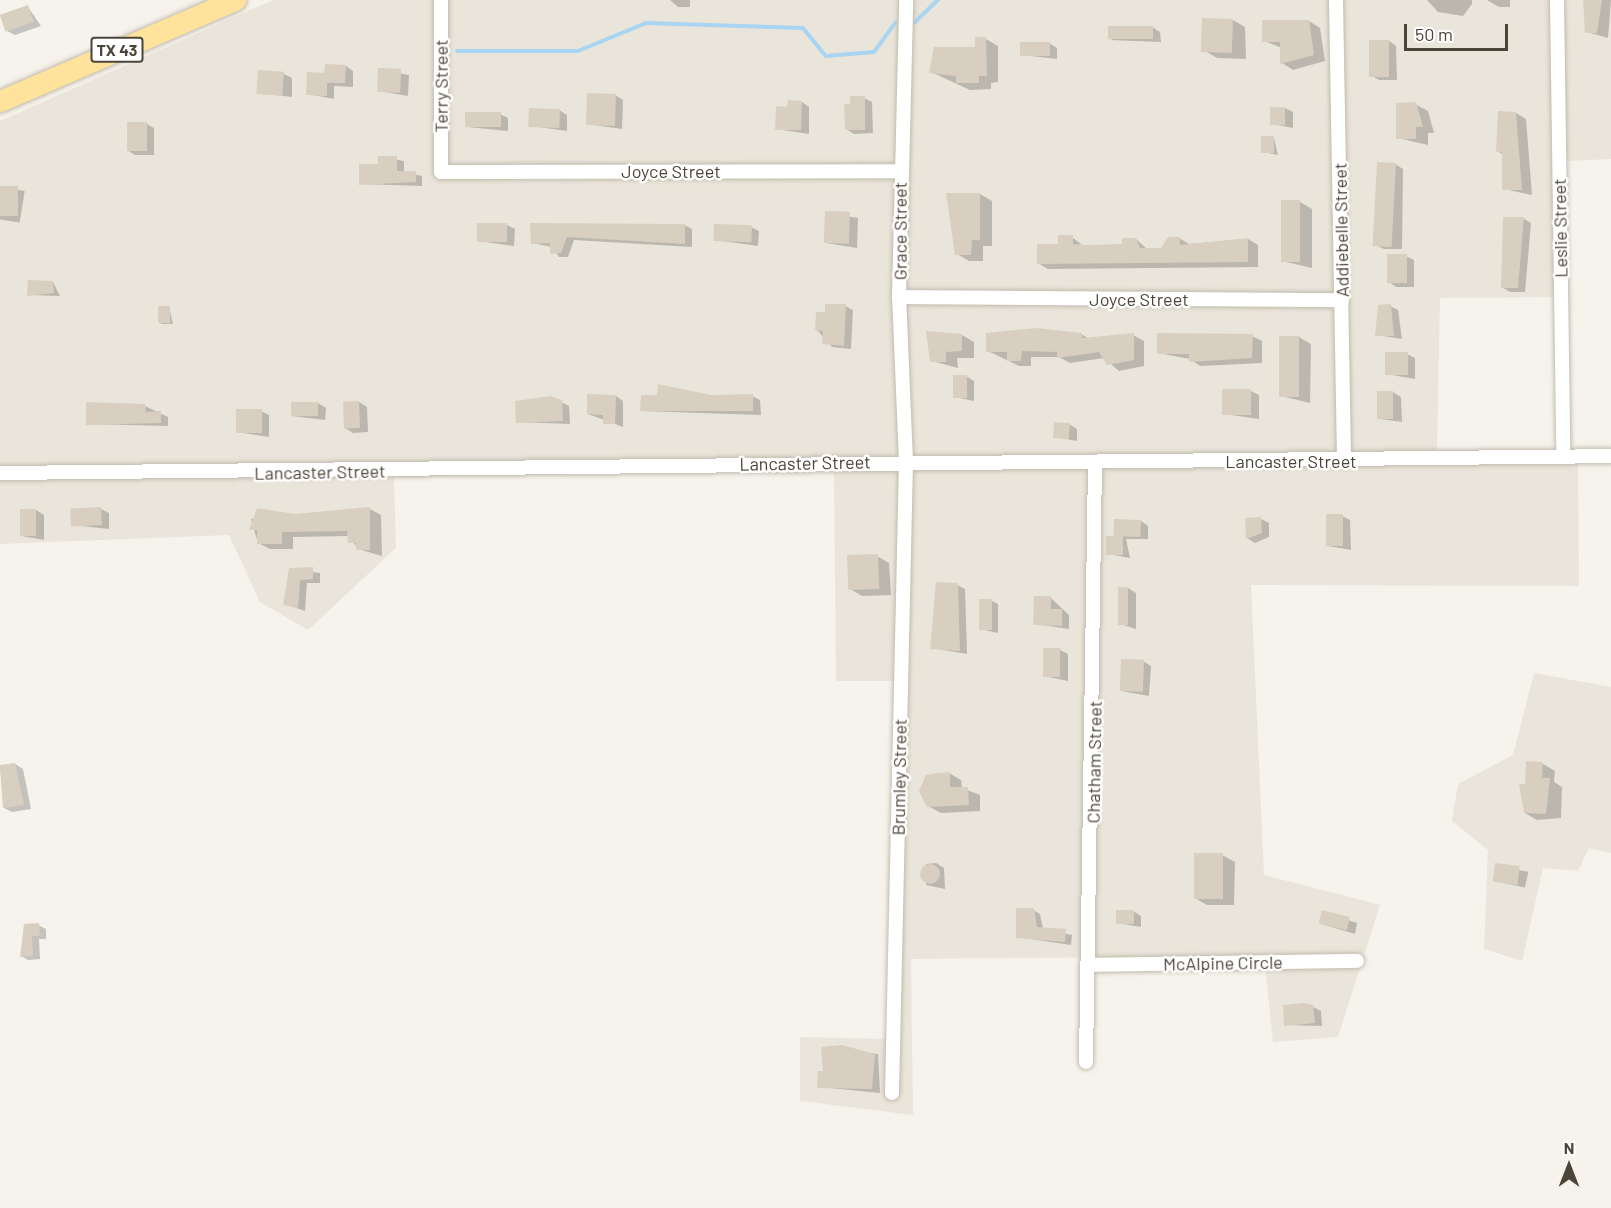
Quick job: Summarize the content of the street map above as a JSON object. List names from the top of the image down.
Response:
{
  "streets": {
    "main road": ["TX 43"],
    "street": [
      "Terry Street",
      "Joyce Street",
      "Leslie Street",
      "Addiebelle Street",
      "Grace Street",
      "Lancaster Street",
      "Chatham Street",
      "Brumley Street",
      "McAlpine Circle"
    ]
  },
  "crossings": [
    ["Terry Street", "Joyce Street"],
    ["Joyce Street", "Addiebelle Street"],
    ["Joyce Street", "Grace Street"],
    ["Leslie Street", "Lancaster Street"],
    ["Addiebelle Street", "Lancaster Street"],
    ["Grace Street", "Lancaster Street"],
    ["Grace Street", "Brumley Street"],
    ["Lancaster Street", "Chatham Street"],
    ["Lancaster Street", "Brumley Street"],
    ["Chatham Street", "McAlpine Circle"]
  ],
  "scale_bar": "50 m",
  "north": "top"
}
